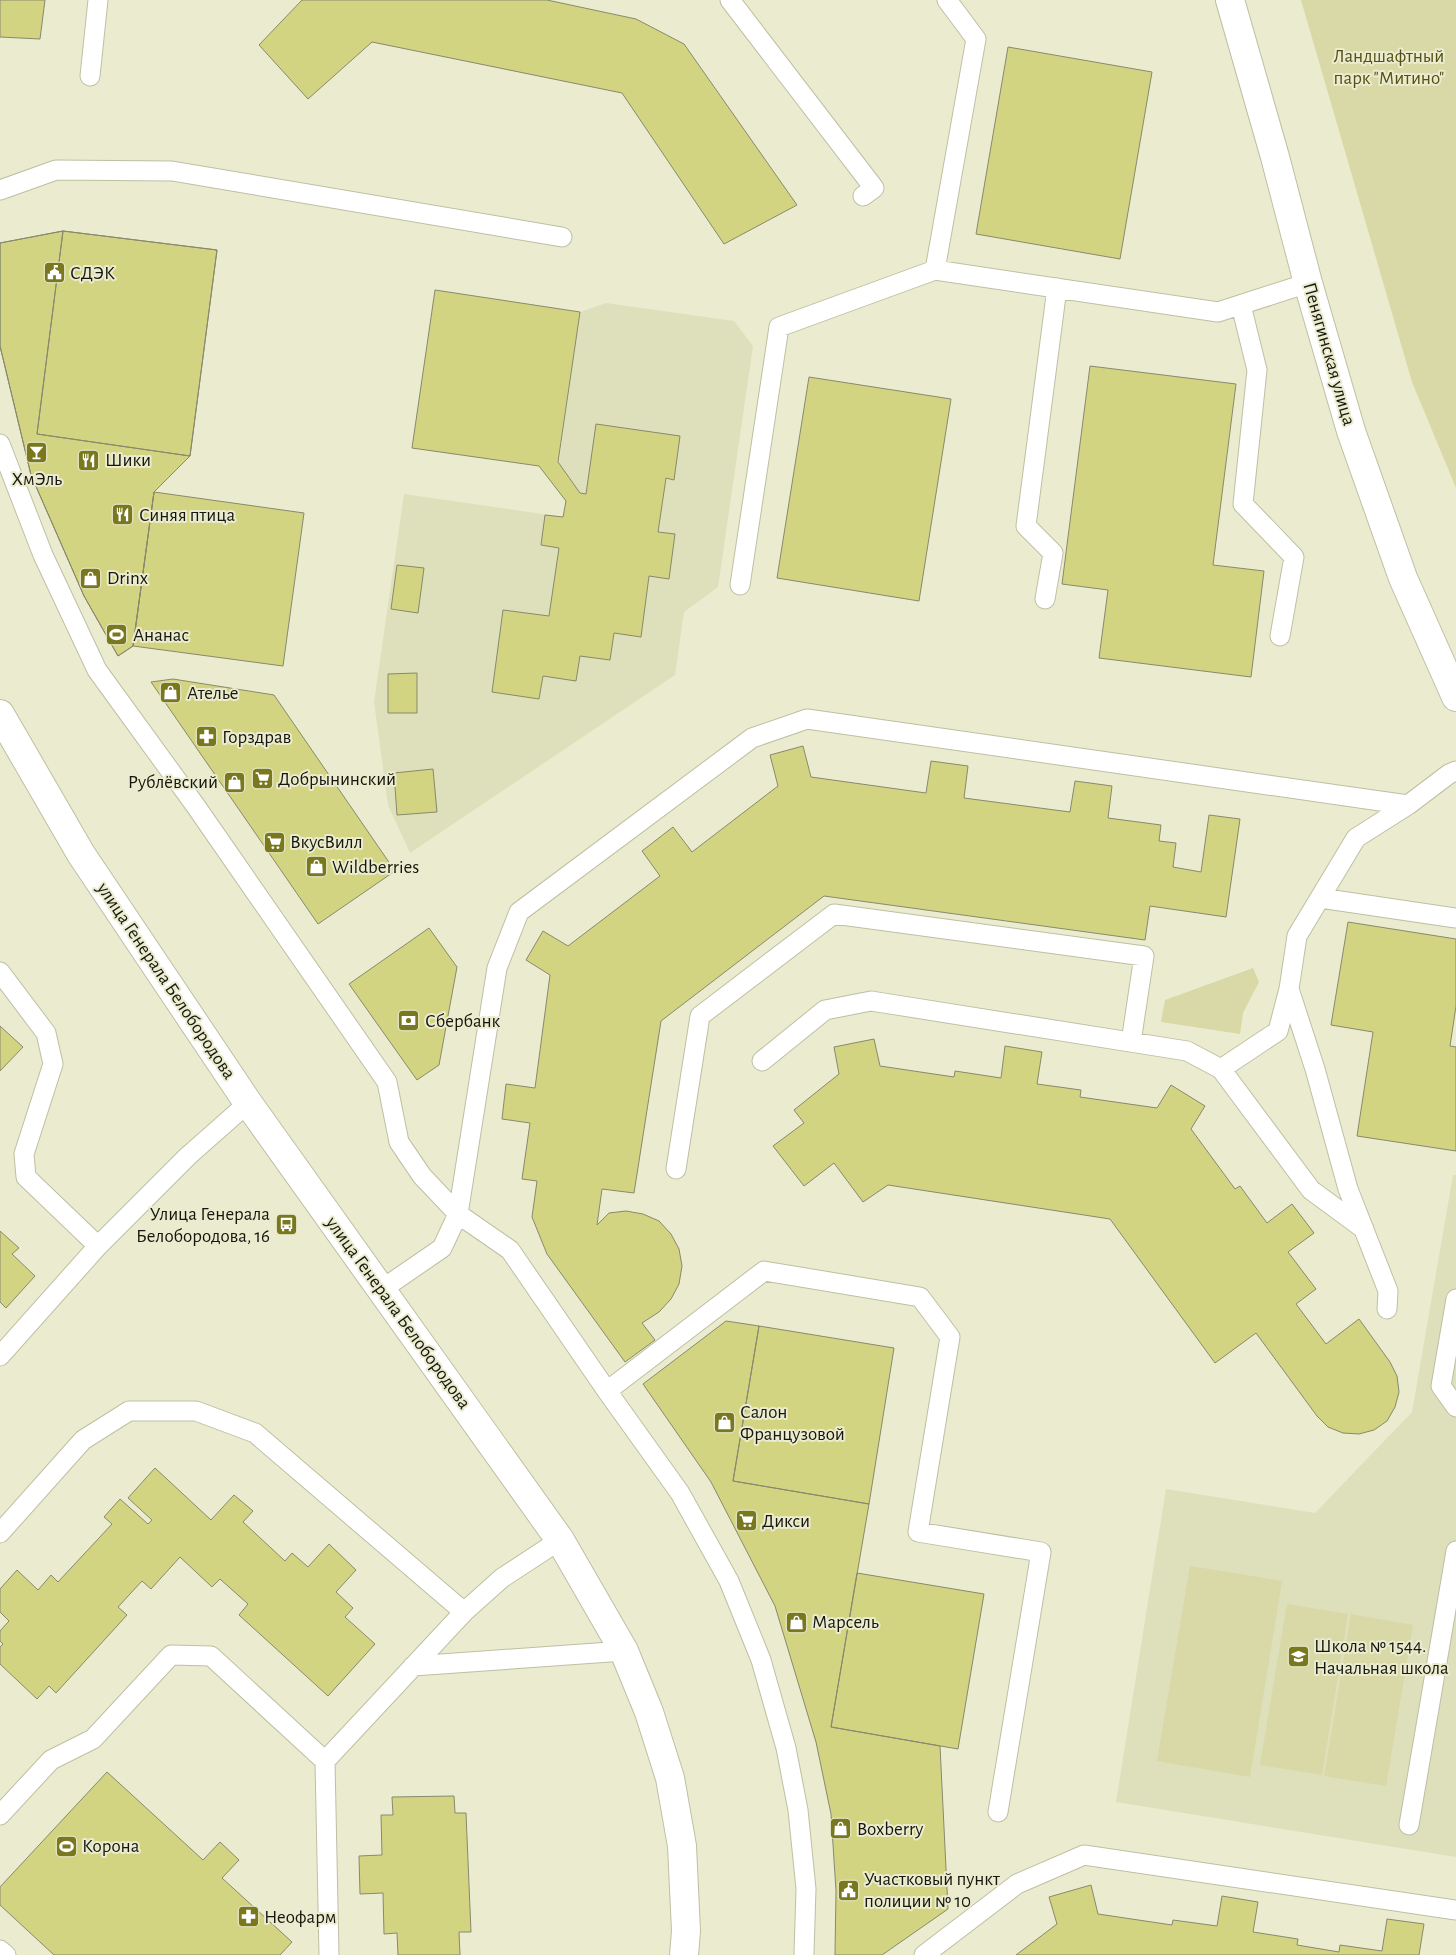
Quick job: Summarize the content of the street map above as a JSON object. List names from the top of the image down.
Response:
{
  "streets": {
    "main road": ["Пенягинская улица", "улица Генерала Белобородова"]
  },
  "parks": ["Ландшафтный парк \"Митино\""],
  "places": {
    "public building": ["СДЭК", "Участковый пункт полиции № 10"],
    "bar": ["ХмЭль"],
    "restaurant": ["Шики", "Синяя птица"],
    "shop": [
      "Drinx",
      "Ателье",
      "Рублёвский",
      "Wildberries",
      "Салон Французовой",
      "Марсель",
      "Boxberry"
    ],
    "sports": ["Ананас", "Корона"],
    "pharmacy": ["Горздрав", "Неофарм"],
    "supermarket": ["Добрынинский", "ВкусВилл", "Дикси"],
    "bank": ["Сбербанк"],
    "bus stop": ["Улица Генерала Белобородова, 16"],
    "school or university": ["Школа № 1544. Начальная школа"]
  }
}
